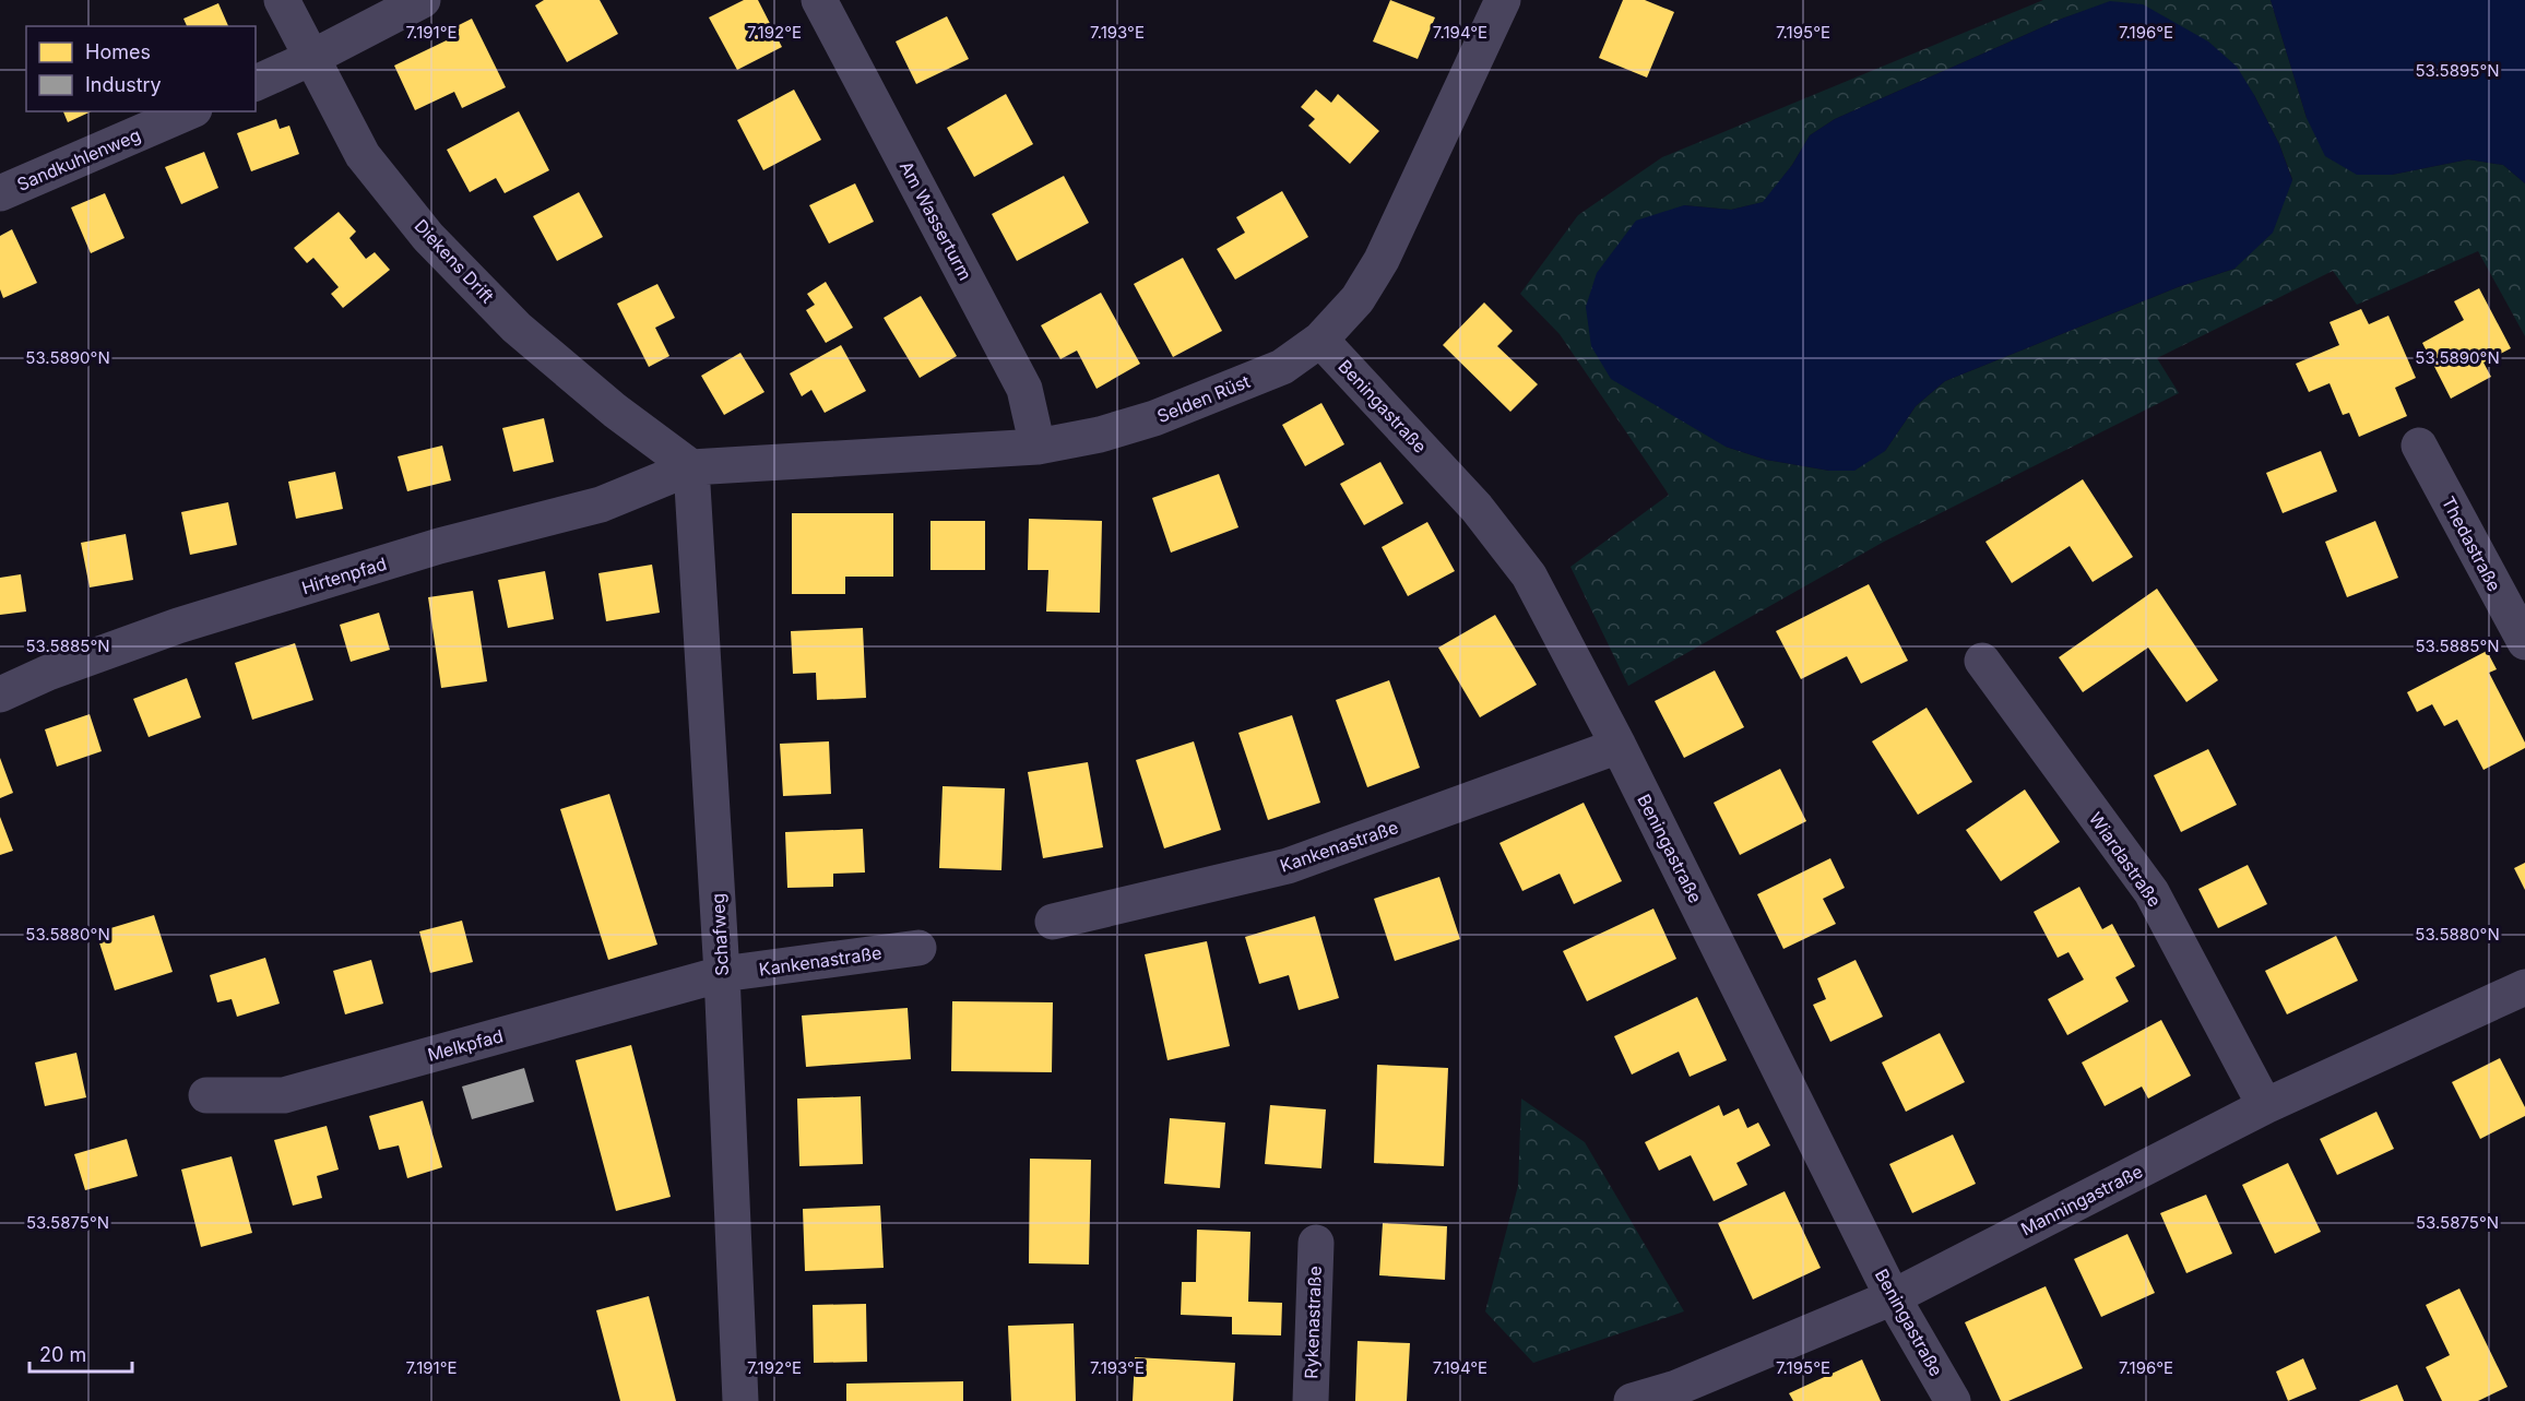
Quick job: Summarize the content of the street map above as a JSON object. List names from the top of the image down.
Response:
{
  "streets": {
    "street": [
      "Sandkuhlenweg",
      "Am Wasserturm",
      "Diekens Drift",
      "Selden Rüst",
      "Beningastraße",
      "Thedastraße",
      "Hirtenpfad",
      "Kankenastraße",
      "Wiardastraße",
      "Schafweg",
      "Melkpfad",
      "Manningastraße",
      "Rykenastraße"
    ]
  },
  "crossings": [
    ["Am Wasserturm", "Selden Rüst"],
    ["Diekens Drift", "Selden Rüst"],
    ["Diekens Drift", "Hirtenpfad"],
    ["Diekens Drift", "Schafweg"],
    ["Selden Rüst", "Beningastraße"],
    ["Selden Rüst", "Hirtenpfad"],
    ["Selden Rüst", "Schafweg"],
    ["Beningastraße", "Kankenastraße"],
    ["Beningastraße", "Manningastraße"],
    ["Hirtenpfad", "Schafweg"],
    ["Kankenastraße", "Schafweg"],
    ["Kankenastraße", "Melkpfad"],
    ["Wiardastraße", "Manningastraße"],
    ["Schafweg", "Melkpfad"]
  ],
  "legend": ["Homes", "Industry"],
  "scale_bar": "20 m",
  "coordinates": [
    "7.191°E",
    "7.192°E",
    "7.193°E",
    "7.194°E",
    "7.195°E",
    "7.196°E",
    "53.5895°N",
    "53.5890°N",
    "53.5885°N",
    "53.5880°N",
    "53.5875°N"
  ]
}
